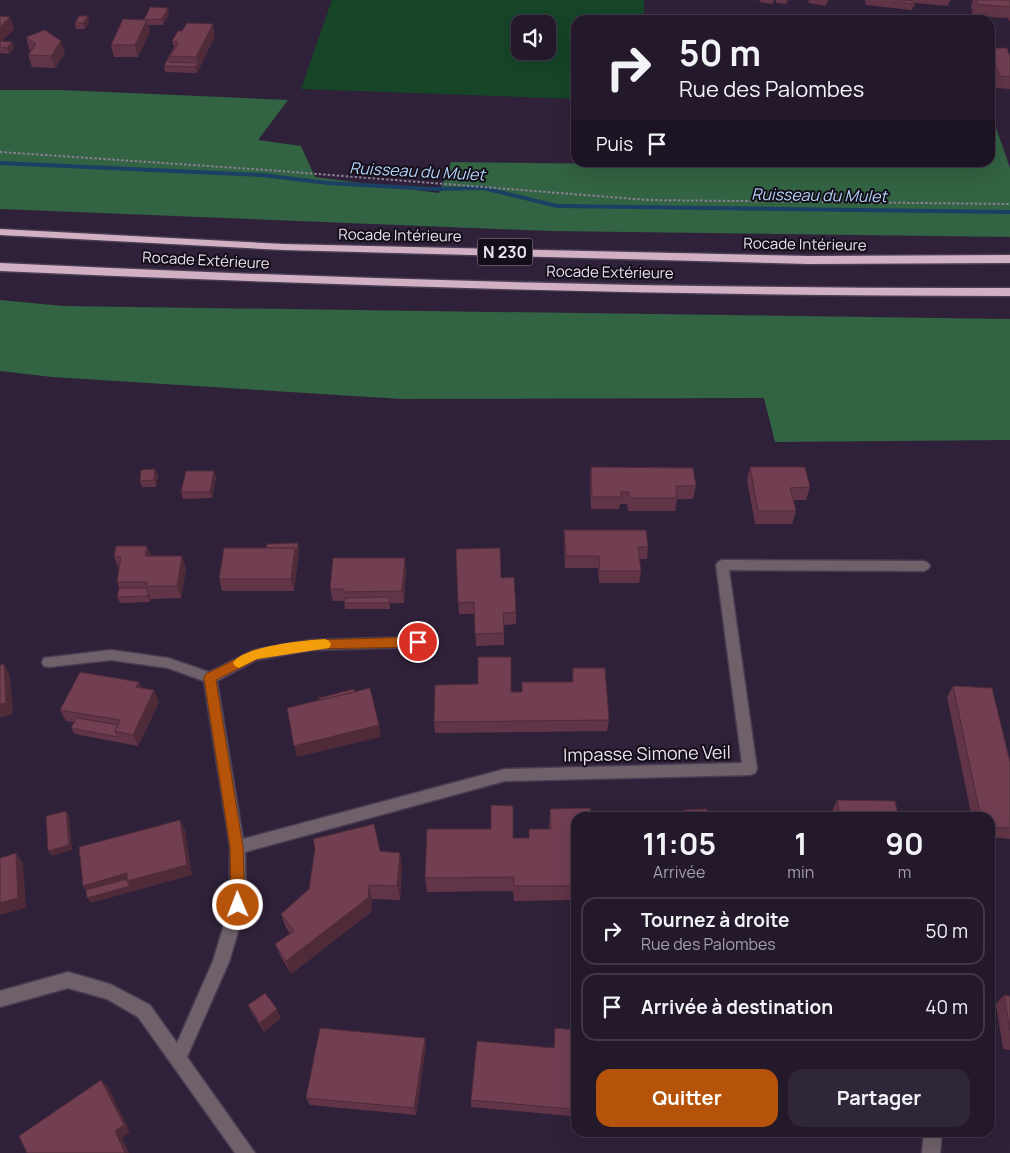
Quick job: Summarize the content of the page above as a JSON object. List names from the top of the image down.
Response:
{
  "streets": {
    "highway": ["Rocade Intérieure", "N 230", "Rocade Extérieure"],
    "street": ["Impasse Simone Veil"]
  },
  "water": ["Ruisseau du Mulet"],
  "page": {
    "turn": ["50 m", "Rue des Palombes"],
    "then": "Puis",
    "eta": [
      "11:05",
      "Arrivée",
      "1",
      "min",
      "90",
      "m"
    ],
    "list": [
      {
        "name": "Tournez à droite",
        "note": "Rue des Palombes",
        "value": "50 m"
      },
      {
        "name": "Arrivée à destination",
        "value": "40 m"
      }
    ],
    "buttons": ["Quitter", "Partager"]
  }
}
